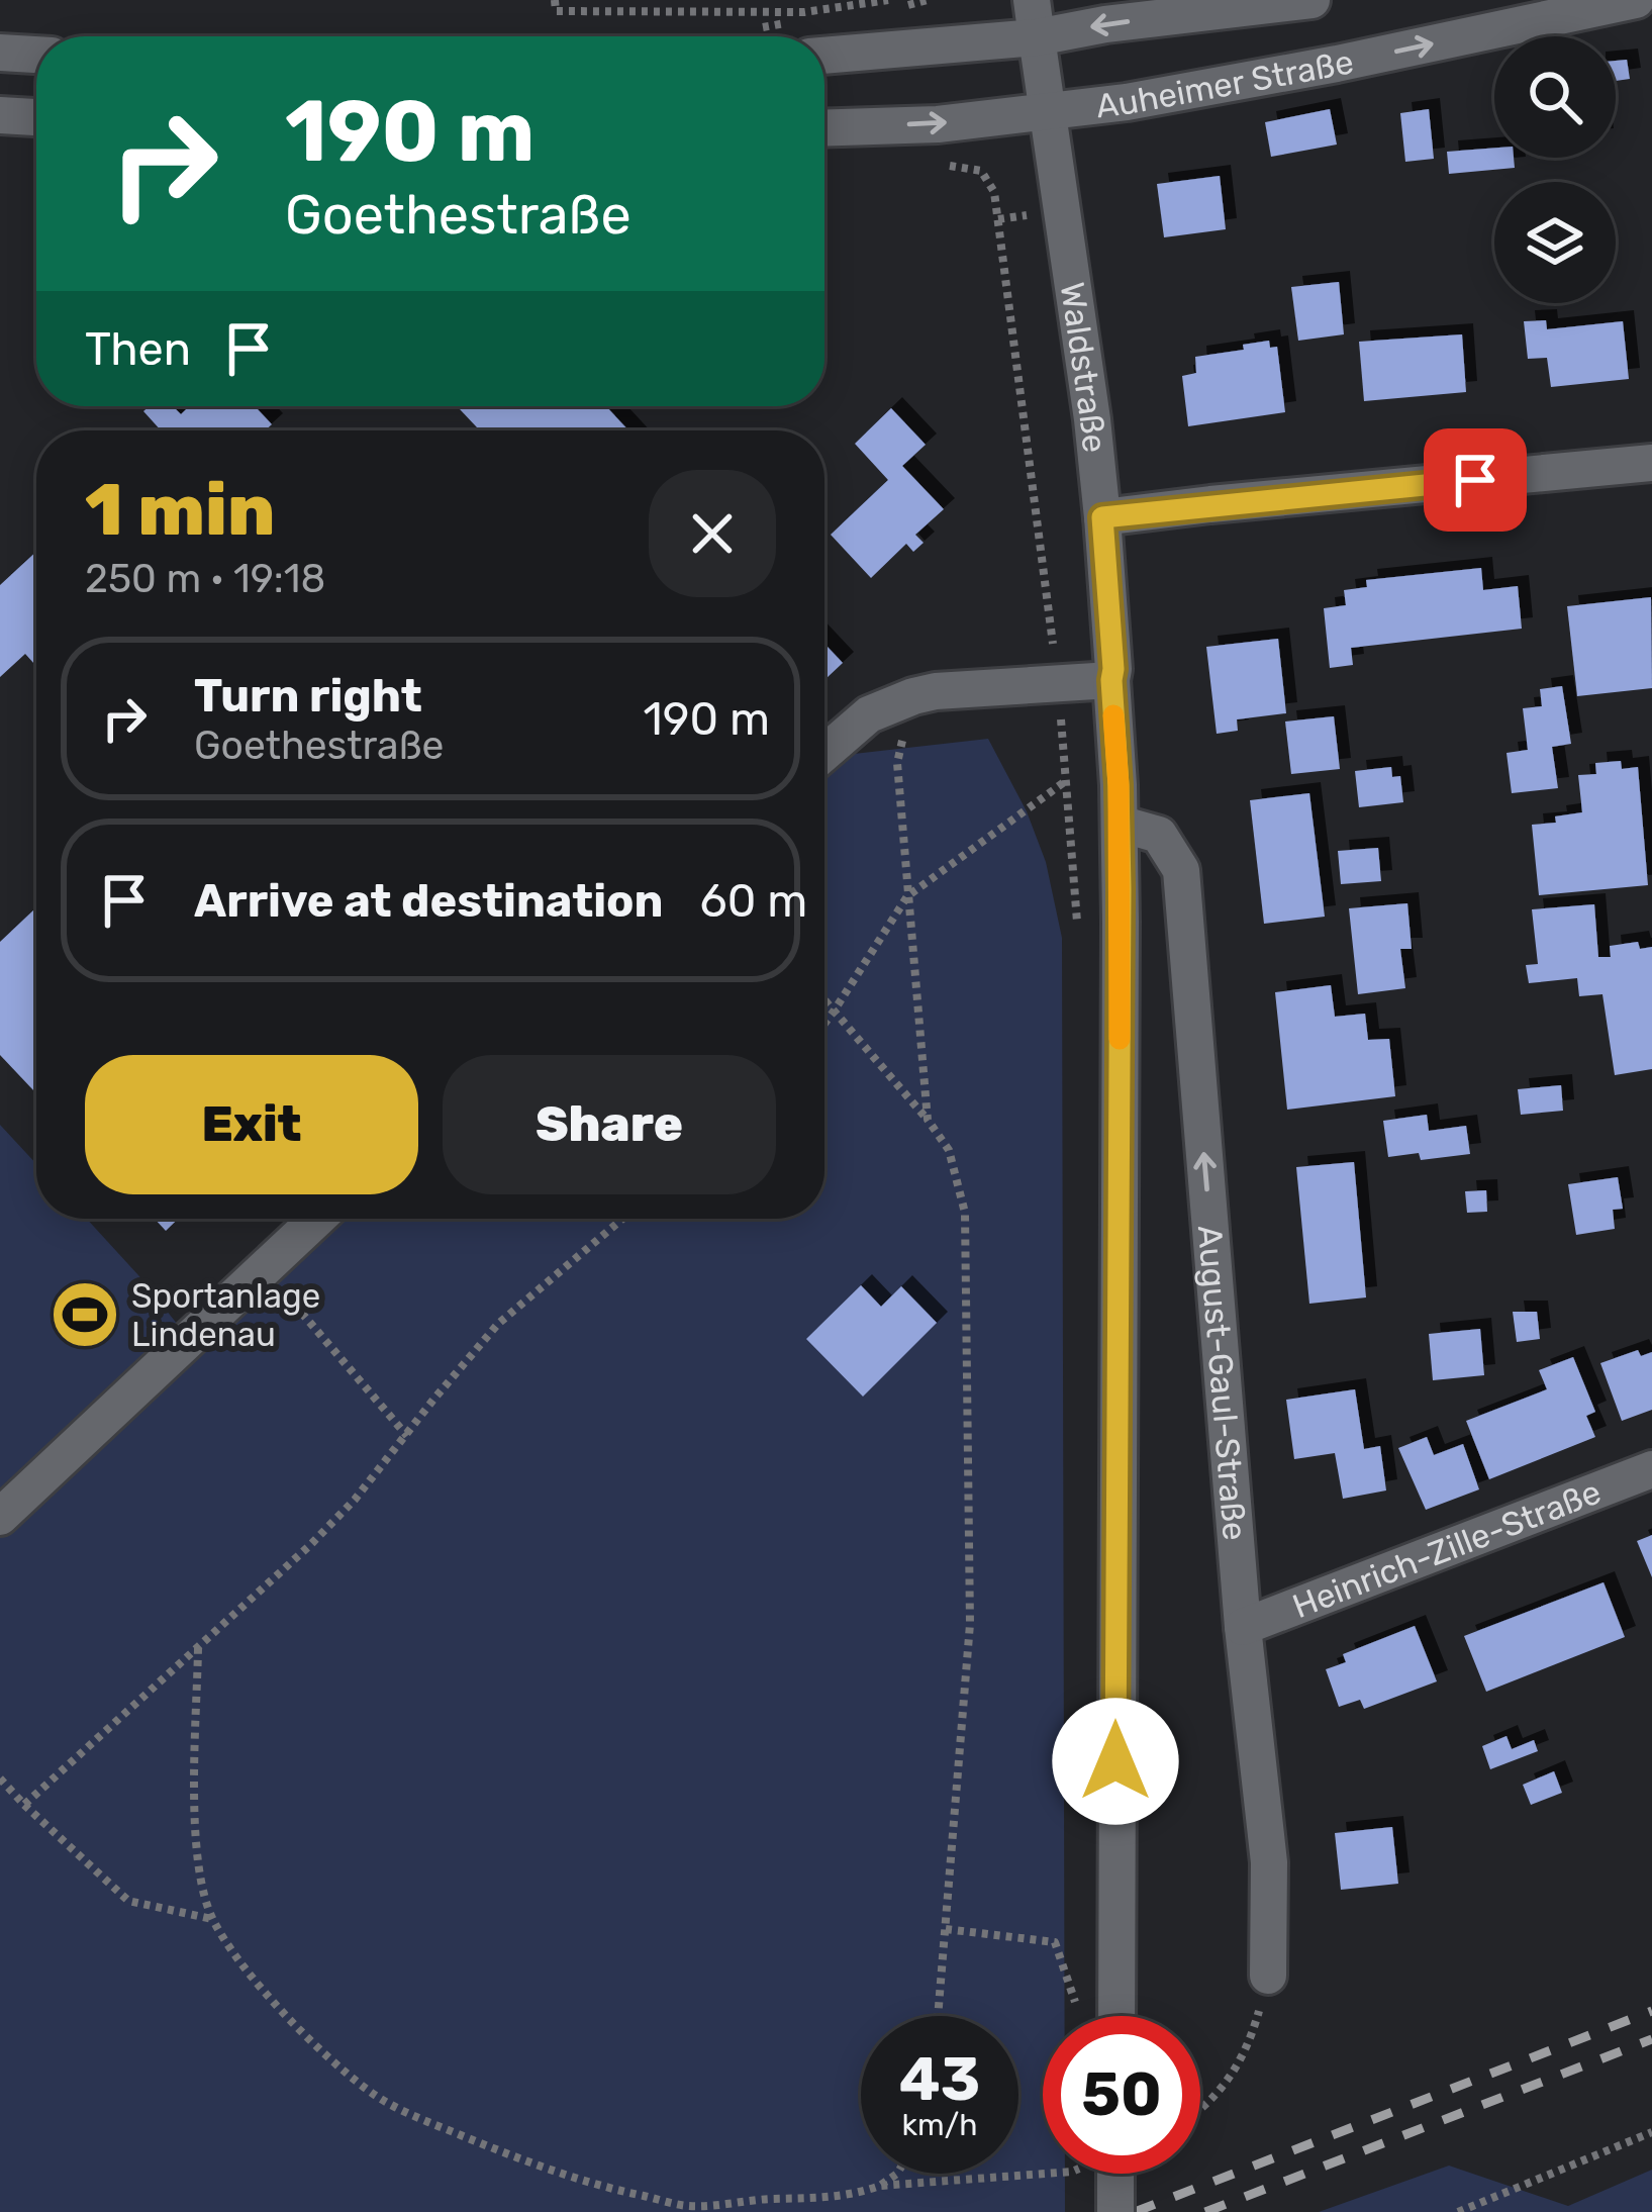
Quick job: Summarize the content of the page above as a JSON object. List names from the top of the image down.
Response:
{
  "streets": {
    "main road": [
      "Auheimer Straße",
      "Waldstraße",
      "August-Gaul-Straße",
      "Heinrich-Zille-Straße"
    ]
  },
  "crossings": [
    ["Auheimer Straße", "Waldstraße"],
    ["Waldstraße", "August-Gaul-Straße"],
    ["August-Gaul-Straße", "Heinrich-Zille-Straße"]
  ],
  "one_way": ["August-Gaul-Straße"],
  "places": {
    "sports": ["Sportanlage Lindenau"]
  },
  "page": {
    "turn": ["190 m", "Goethestraße"],
    "then": "Then",
    "heading": ["1 min", "250 m · 19:18"],
    "list": [
      {
        "name": "Turn right",
        "note": "Goethestraße",
        "value": "190 m"
      },
      {
        "name": "Arrive at destination",
        "value": "60 m"
      }
    ],
    "buttons": ["Exit", "Share"],
    "speed": "43 km/h",
    "limit": "50"
  }
}
